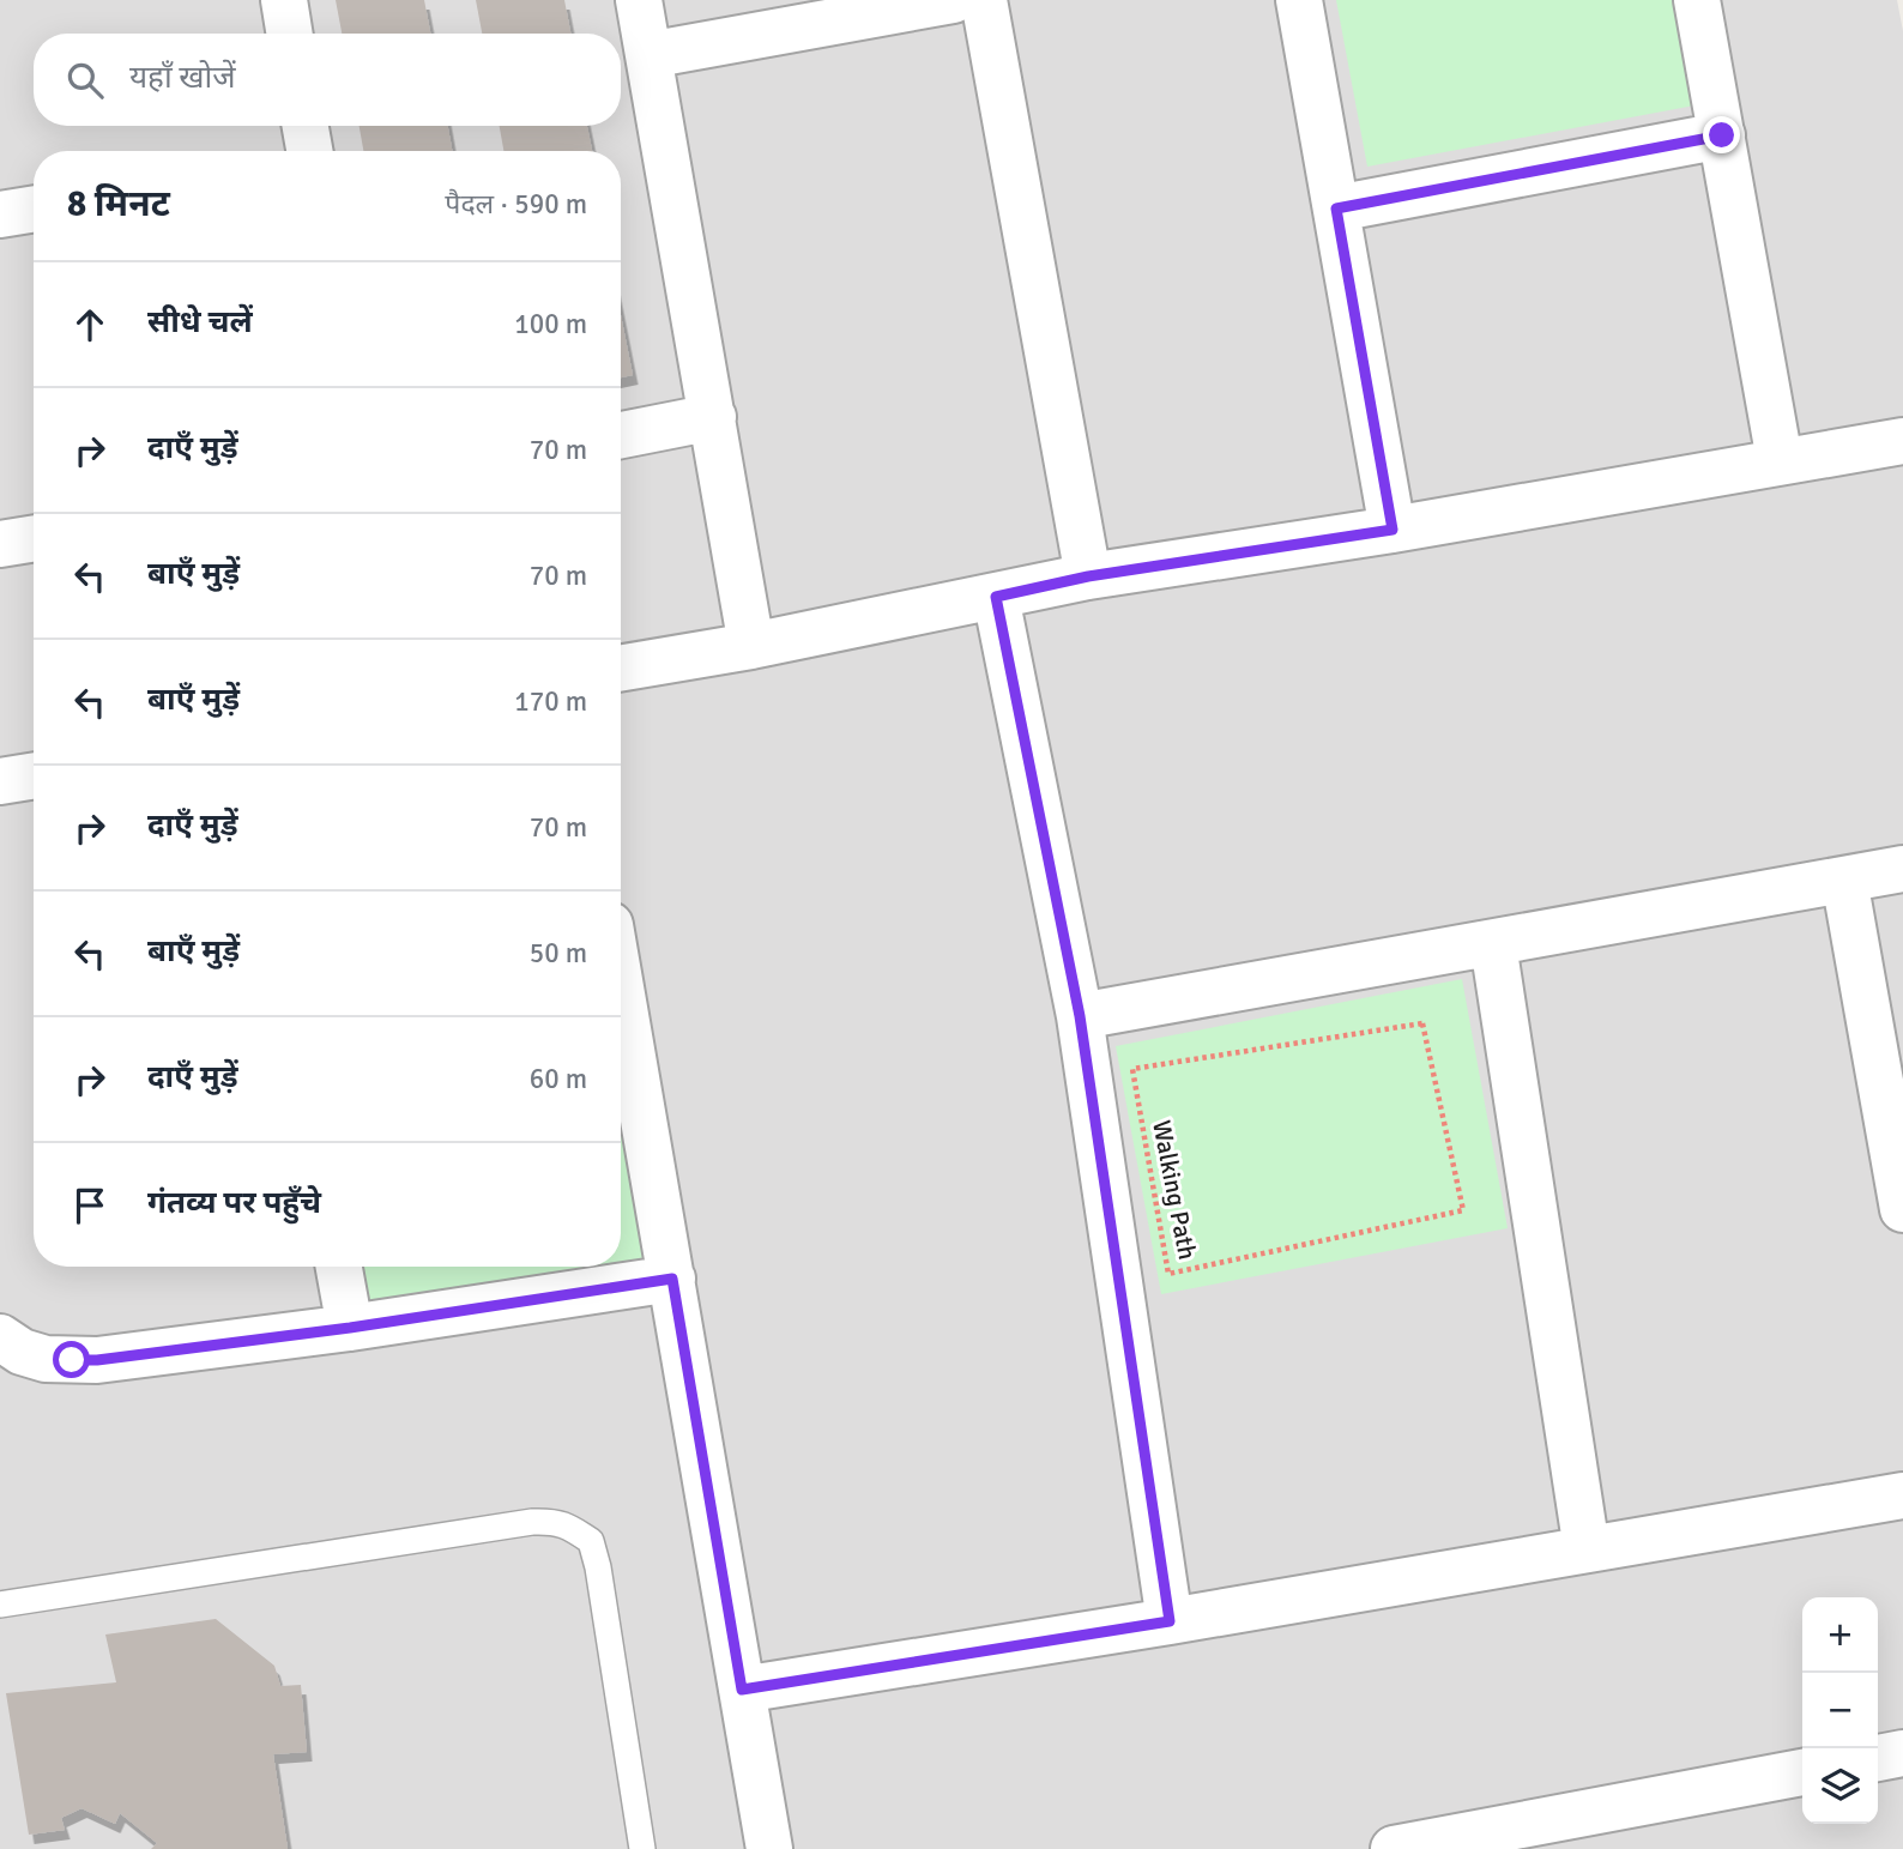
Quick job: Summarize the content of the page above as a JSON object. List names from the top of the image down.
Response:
{
  "streets": {
    "path": ["Walking Path"]
  },
  "page": {
    "search": "यहाँ खोजें",
    "heading": ["8 मिनट", "पैदल · 590 m"],
    "list": [
      ["सीधे चलें", "100 m"],
      ["दाएँ मुड़ें", "70 m"],
      ["बाएँ मुड़ें", "70 m"],
      ["बाएँ मुड़ें", "170 m"],
      ["दाएँ मुड़ें", "70 m"],
      ["बाएँ मुड़ें", "50 m"],
      ["दाएँ मुड़ें", "60 m"],
      "गंतव्य पर पहुँचे"
    ],
    "map_buttons": ["+", "−"]
  }
}
